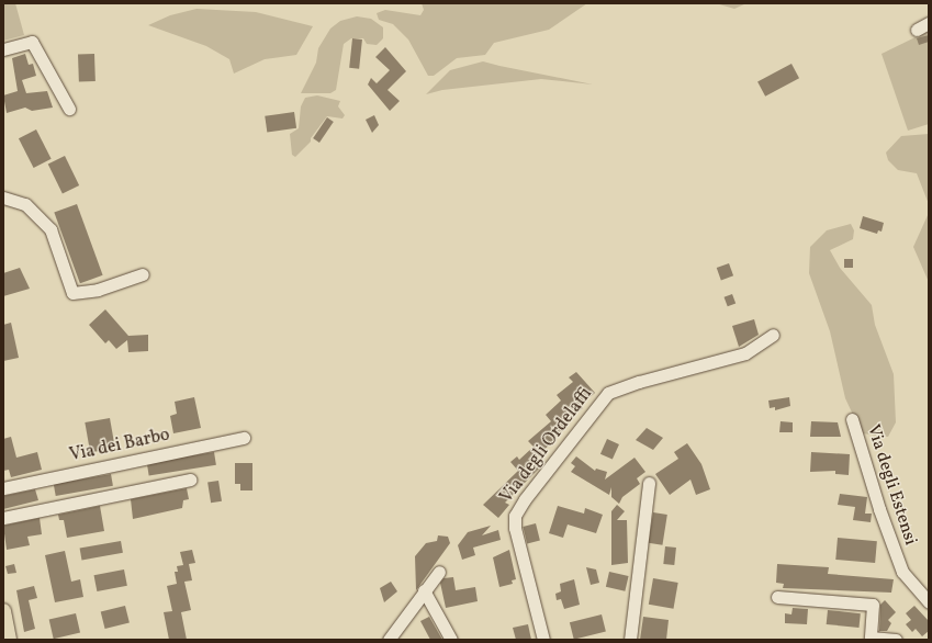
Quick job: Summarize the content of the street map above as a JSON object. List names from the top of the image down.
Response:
{
  "streets": {
    "street": ["Via dei Barbo", "Via degli Ordelaffi", "Via degli Estensi"]
  }
}
